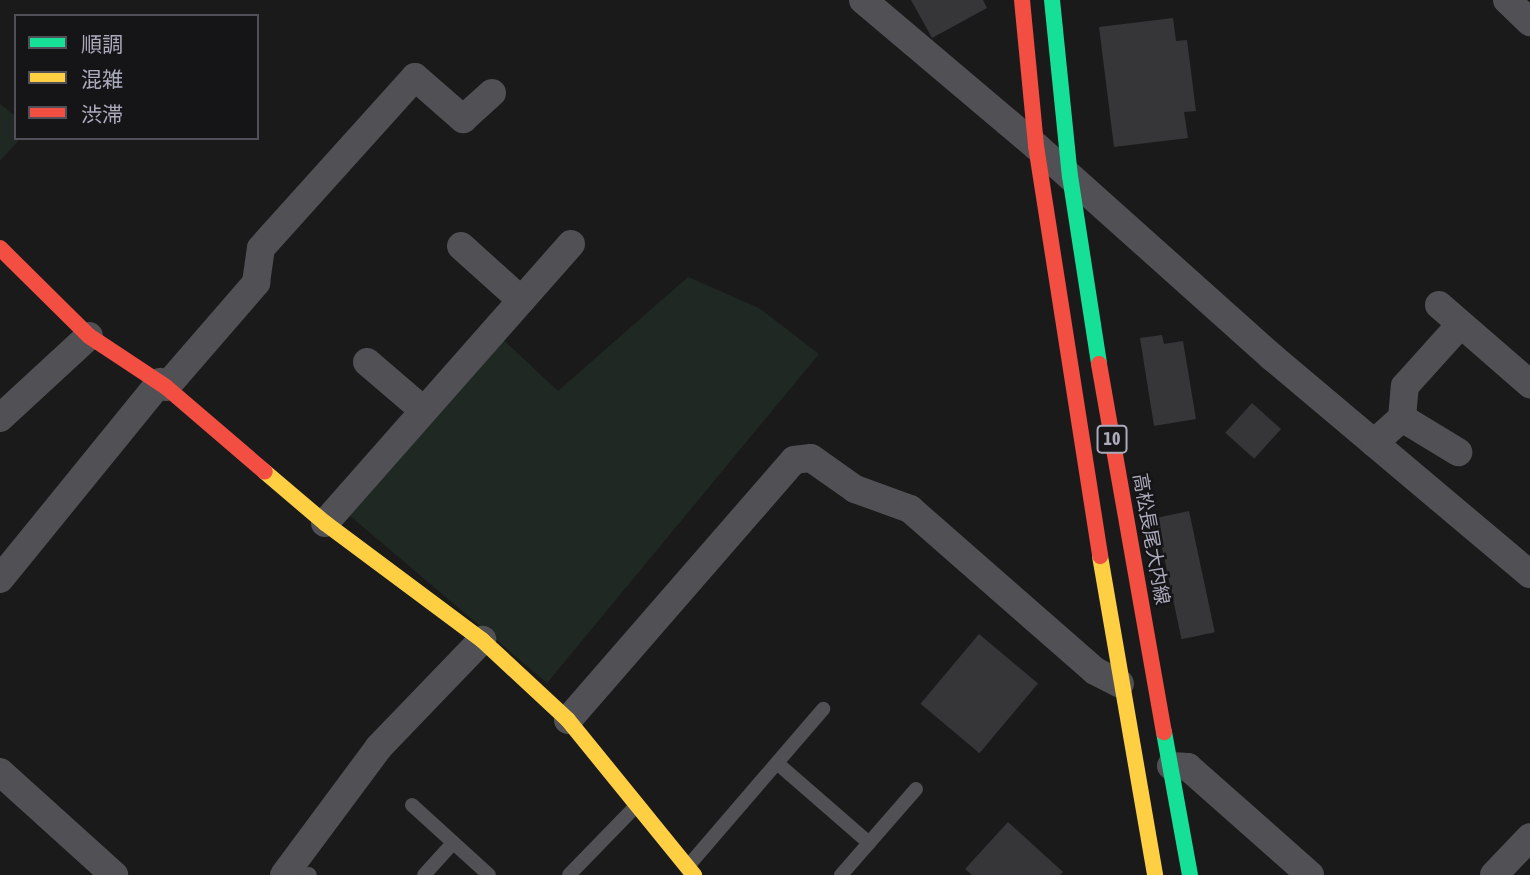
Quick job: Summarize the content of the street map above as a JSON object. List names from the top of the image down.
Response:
{
  "streets": {
    "main road": ["10", "高松長尾大内線"]
  },
  "legend": ["順調", "混雑", "渋滞"]
}
